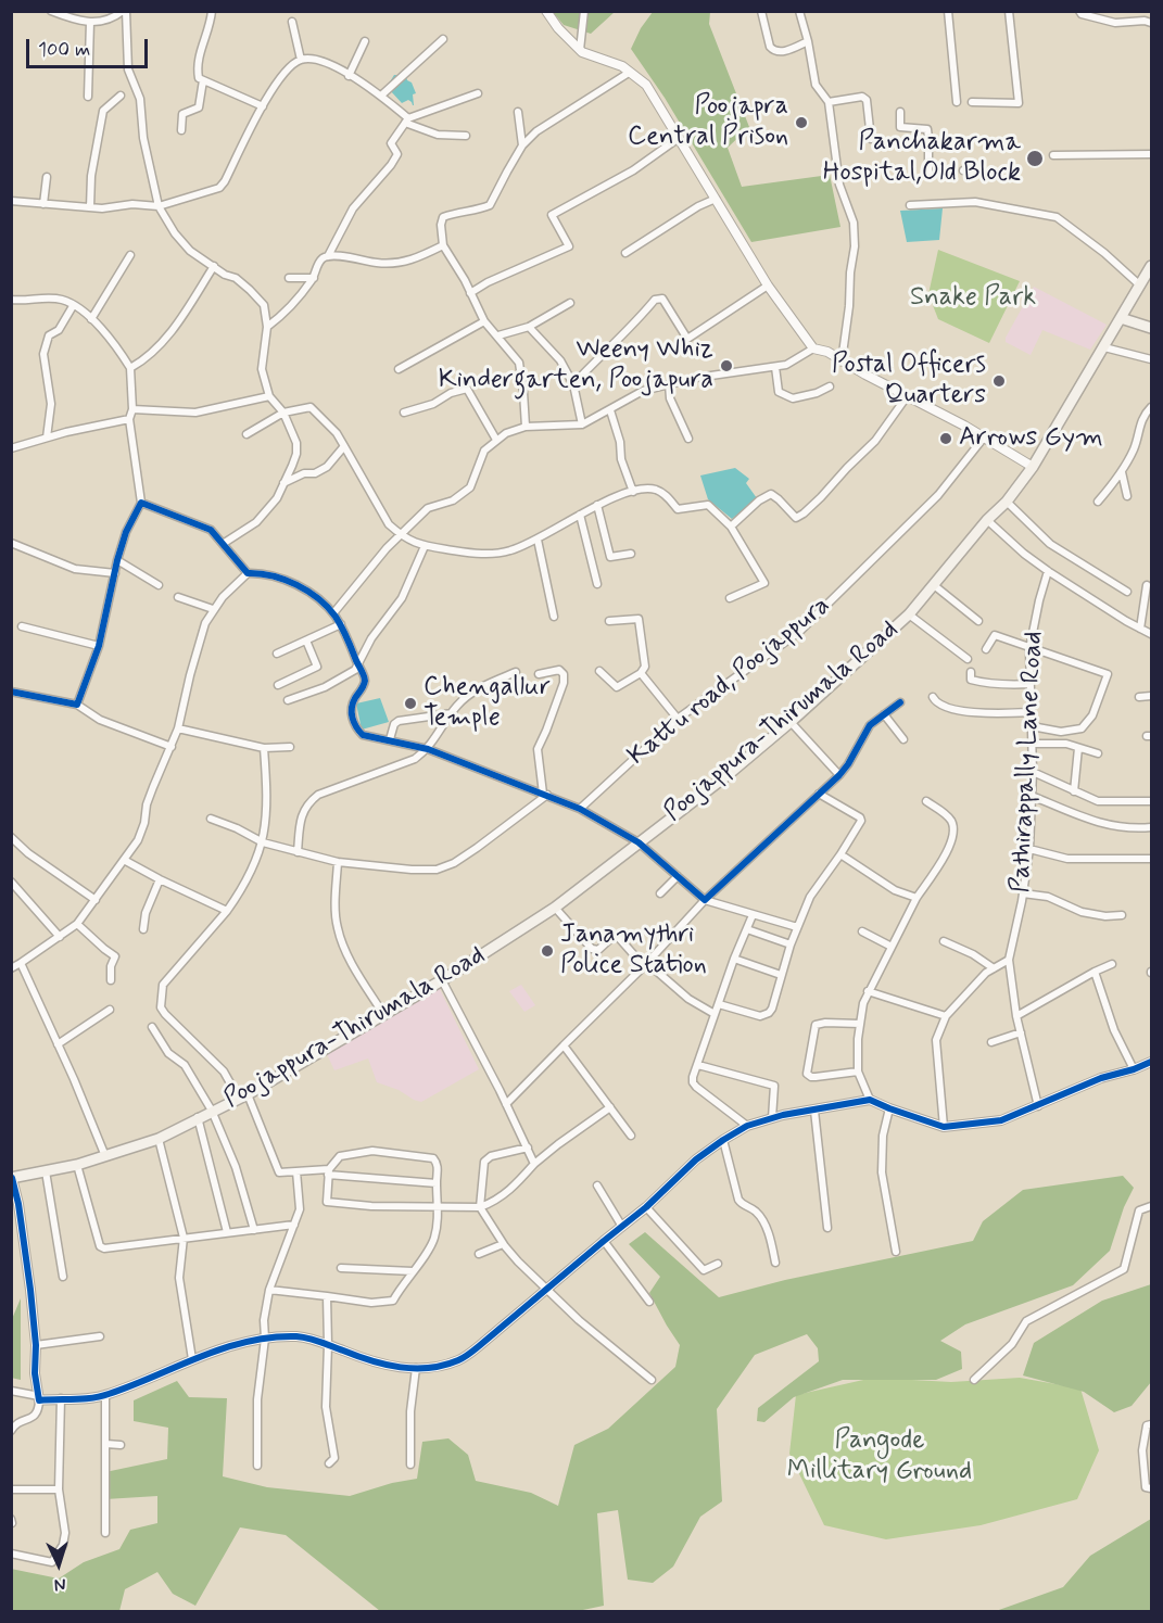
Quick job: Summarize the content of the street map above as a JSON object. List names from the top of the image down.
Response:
{
  "streets": {
    "main road": ["Poojappura-Thirumala Road"],
    "street": ["Kattu road, Poojappura", "Pathirappally Lane Road"]
  },
  "parks": ["Snake Park", "Pangode Millitary Ground"],
  "places": [
    "Poojapra Central Prison",
    "Panchakarma Hospital,Old Block",
    "Weeny Whiz Kindergarten, Poojapura",
    "Postal Officers Quarters",
    "Arrows Gym",
    "Chengallur Temple",
    "Janamythri Police Station"
  ],
  "scale_bar": "100 m",
  "north": "bottom"
}
